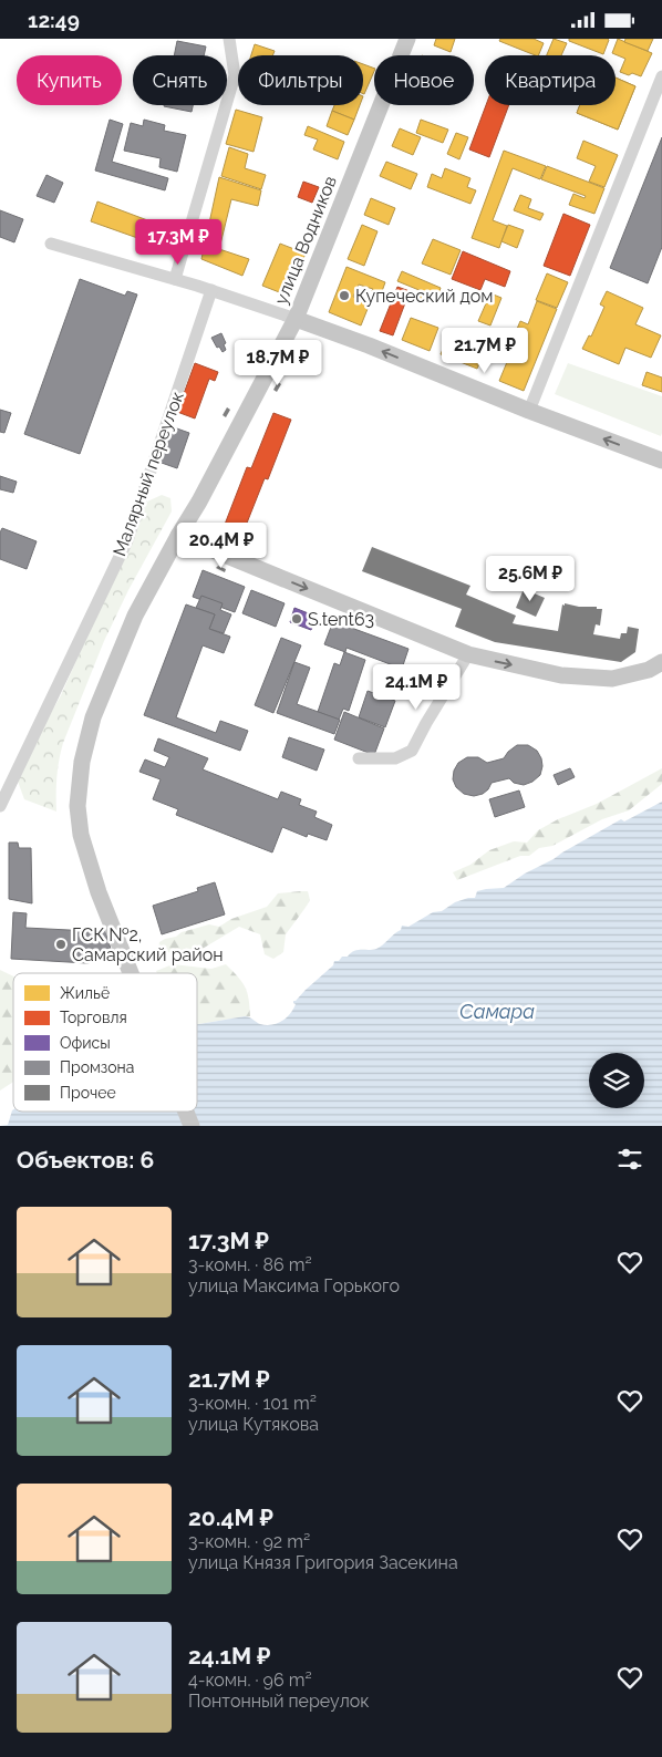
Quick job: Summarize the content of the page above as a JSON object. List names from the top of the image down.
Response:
{
  "streets": {
    "main road": ["улица Водников"],
    "street": ["Малярный переулок"]
  },
  "water": ["Самара"],
  "places": ["Купеческий дом", "S.tent63", "ГСК №2, Самарский район"],
  "legend": [
    "Жильё",
    "Торговля",
    "Офисы",
    "Промзона",
    "Прочее"
  ],
  "page": {
    "status": "12:49",
    "chip": [
      "Купить",
      "Снять",
      "Фильтры",
      "Новое",
      "Квартира"
    ],
    "price": [
      "17.3M ₽",
      "21.7M ₽",
      "18.7M ₽",
      "20.4M ₽",
      "25.6M ₽",
      "24.1M ₽"
    ],
    "heading": "Объектов: 6",
    "list": [
      {
        "name": "17.3M ₽",
        "note": "3-комн. · 86 m² · улица Максима Горького"
      },
      {
        "name": "21.7M ₽",
        "note": "3-комн. · 101 m² · улица Кутякова"
      },
      {
        "name": "20.4M ₽",
        "note": "3-комн. · 92 m² · улица Князя Григория Засекина"
      },
      {
        "name": "24.1M ₽",
        "note": "4-комн. · 96 m² · Понтонный переулок"
      }
    ]
  }
}
